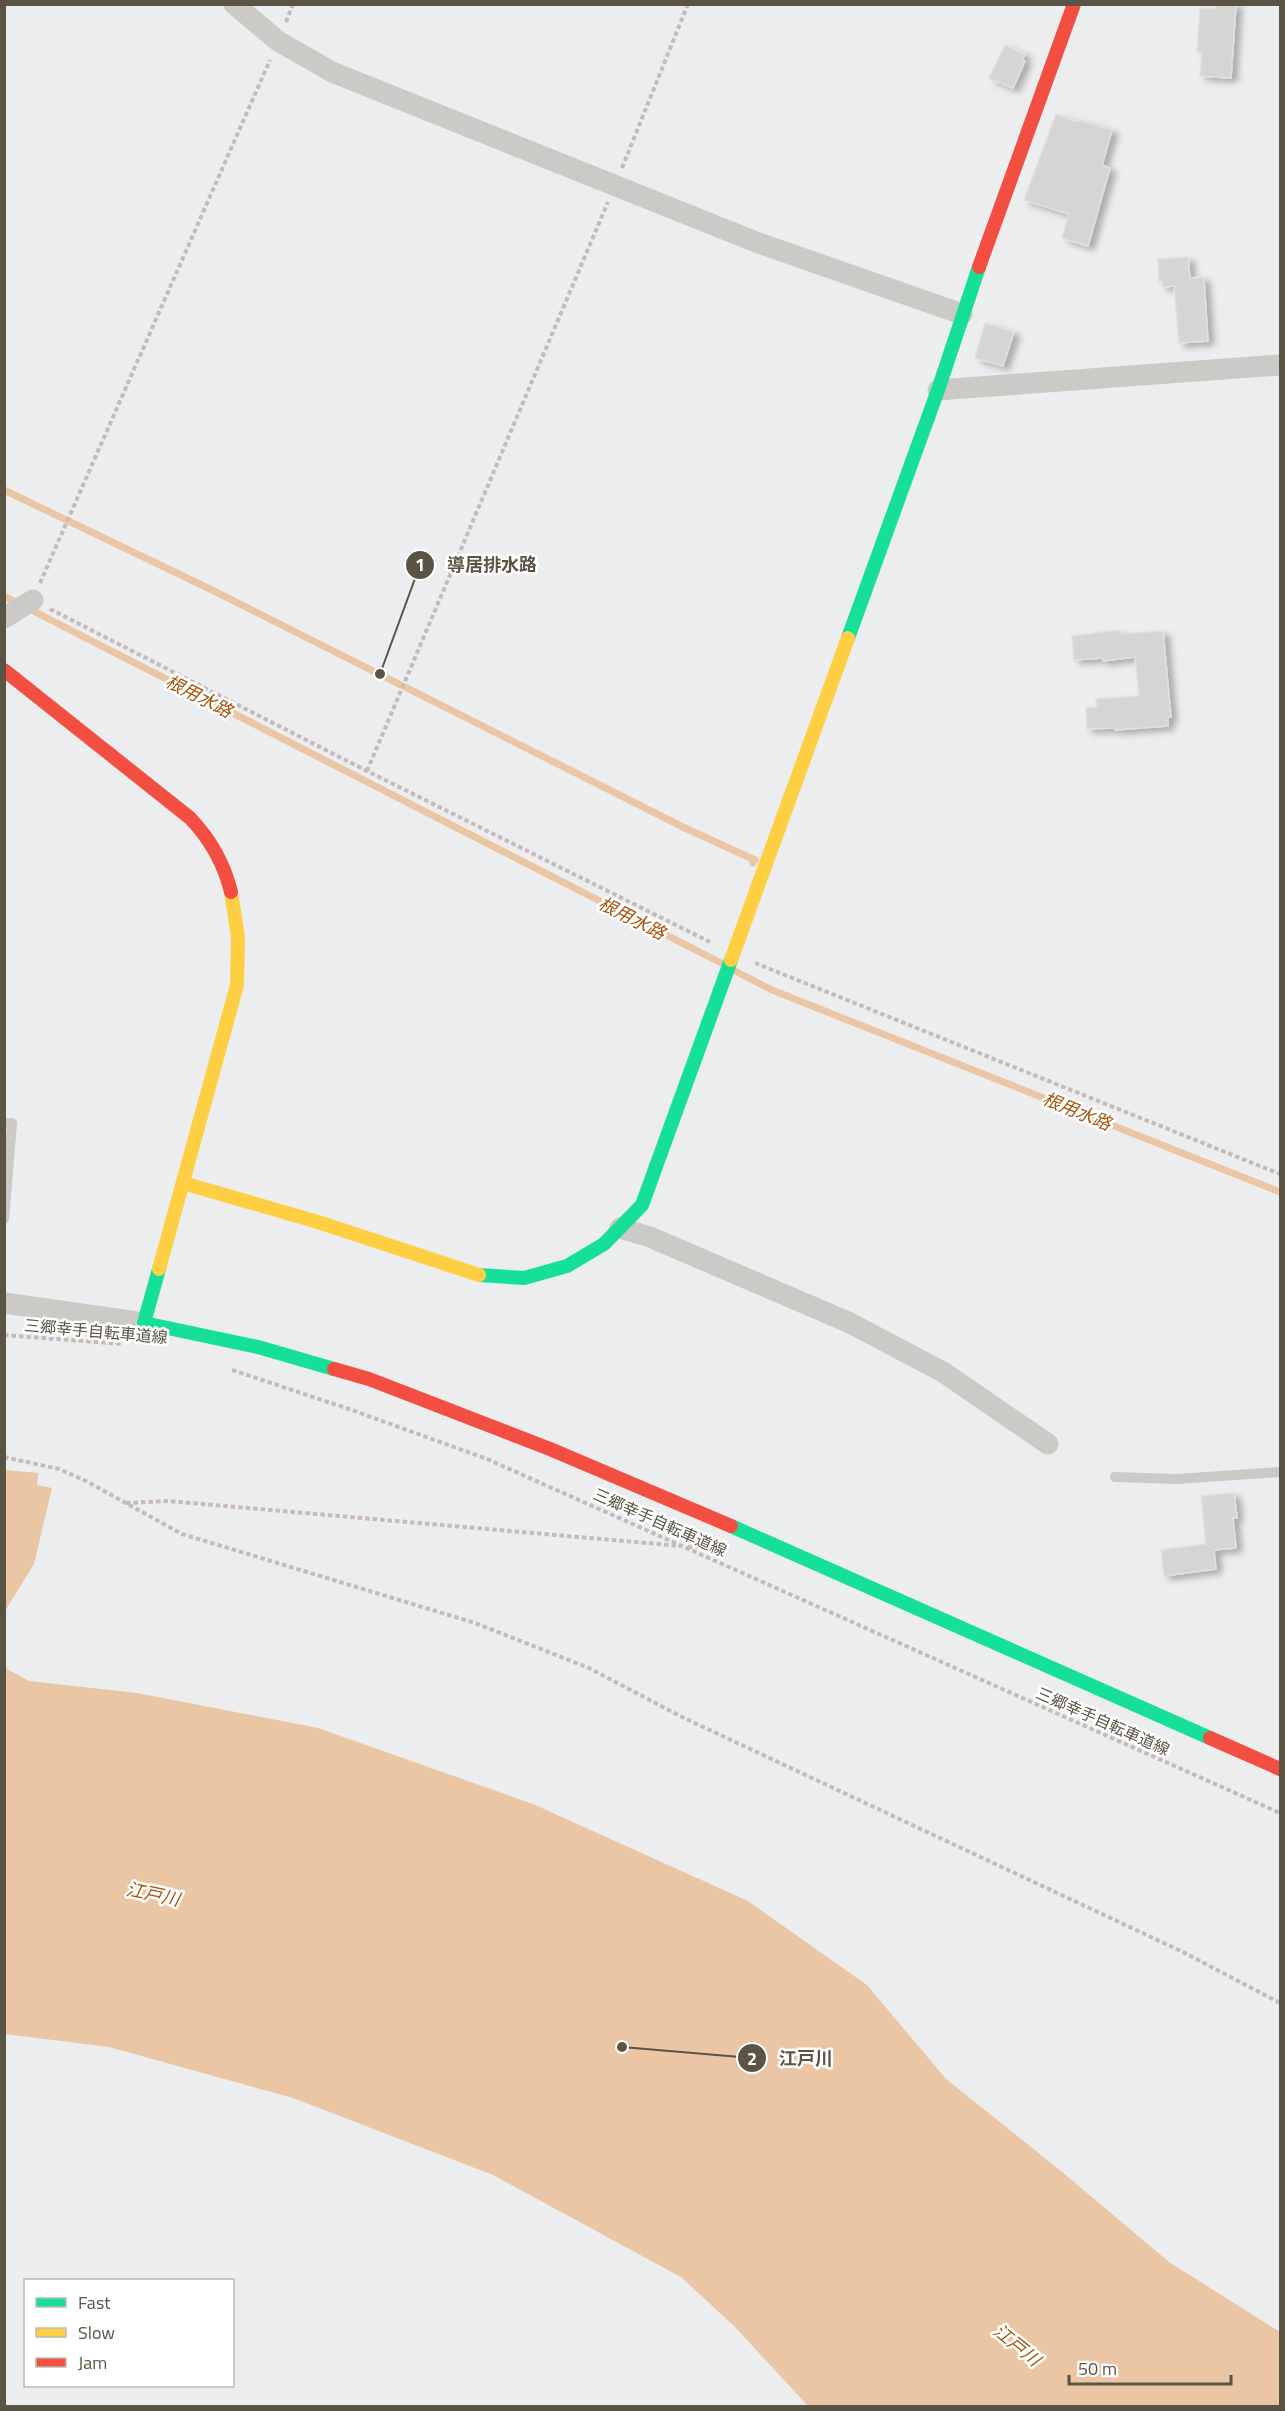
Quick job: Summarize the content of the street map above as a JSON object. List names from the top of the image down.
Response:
{
  "streets": {
    "path": ["三郷幸手自転車道線"]
  },
  "water": ["根用水路", "江戸川"],
  "places": ["導居排水路", "江戸川"],
  "legend": ["Fast", "Slow", "Jam"],
  "scale_bar": "50 m"
}
